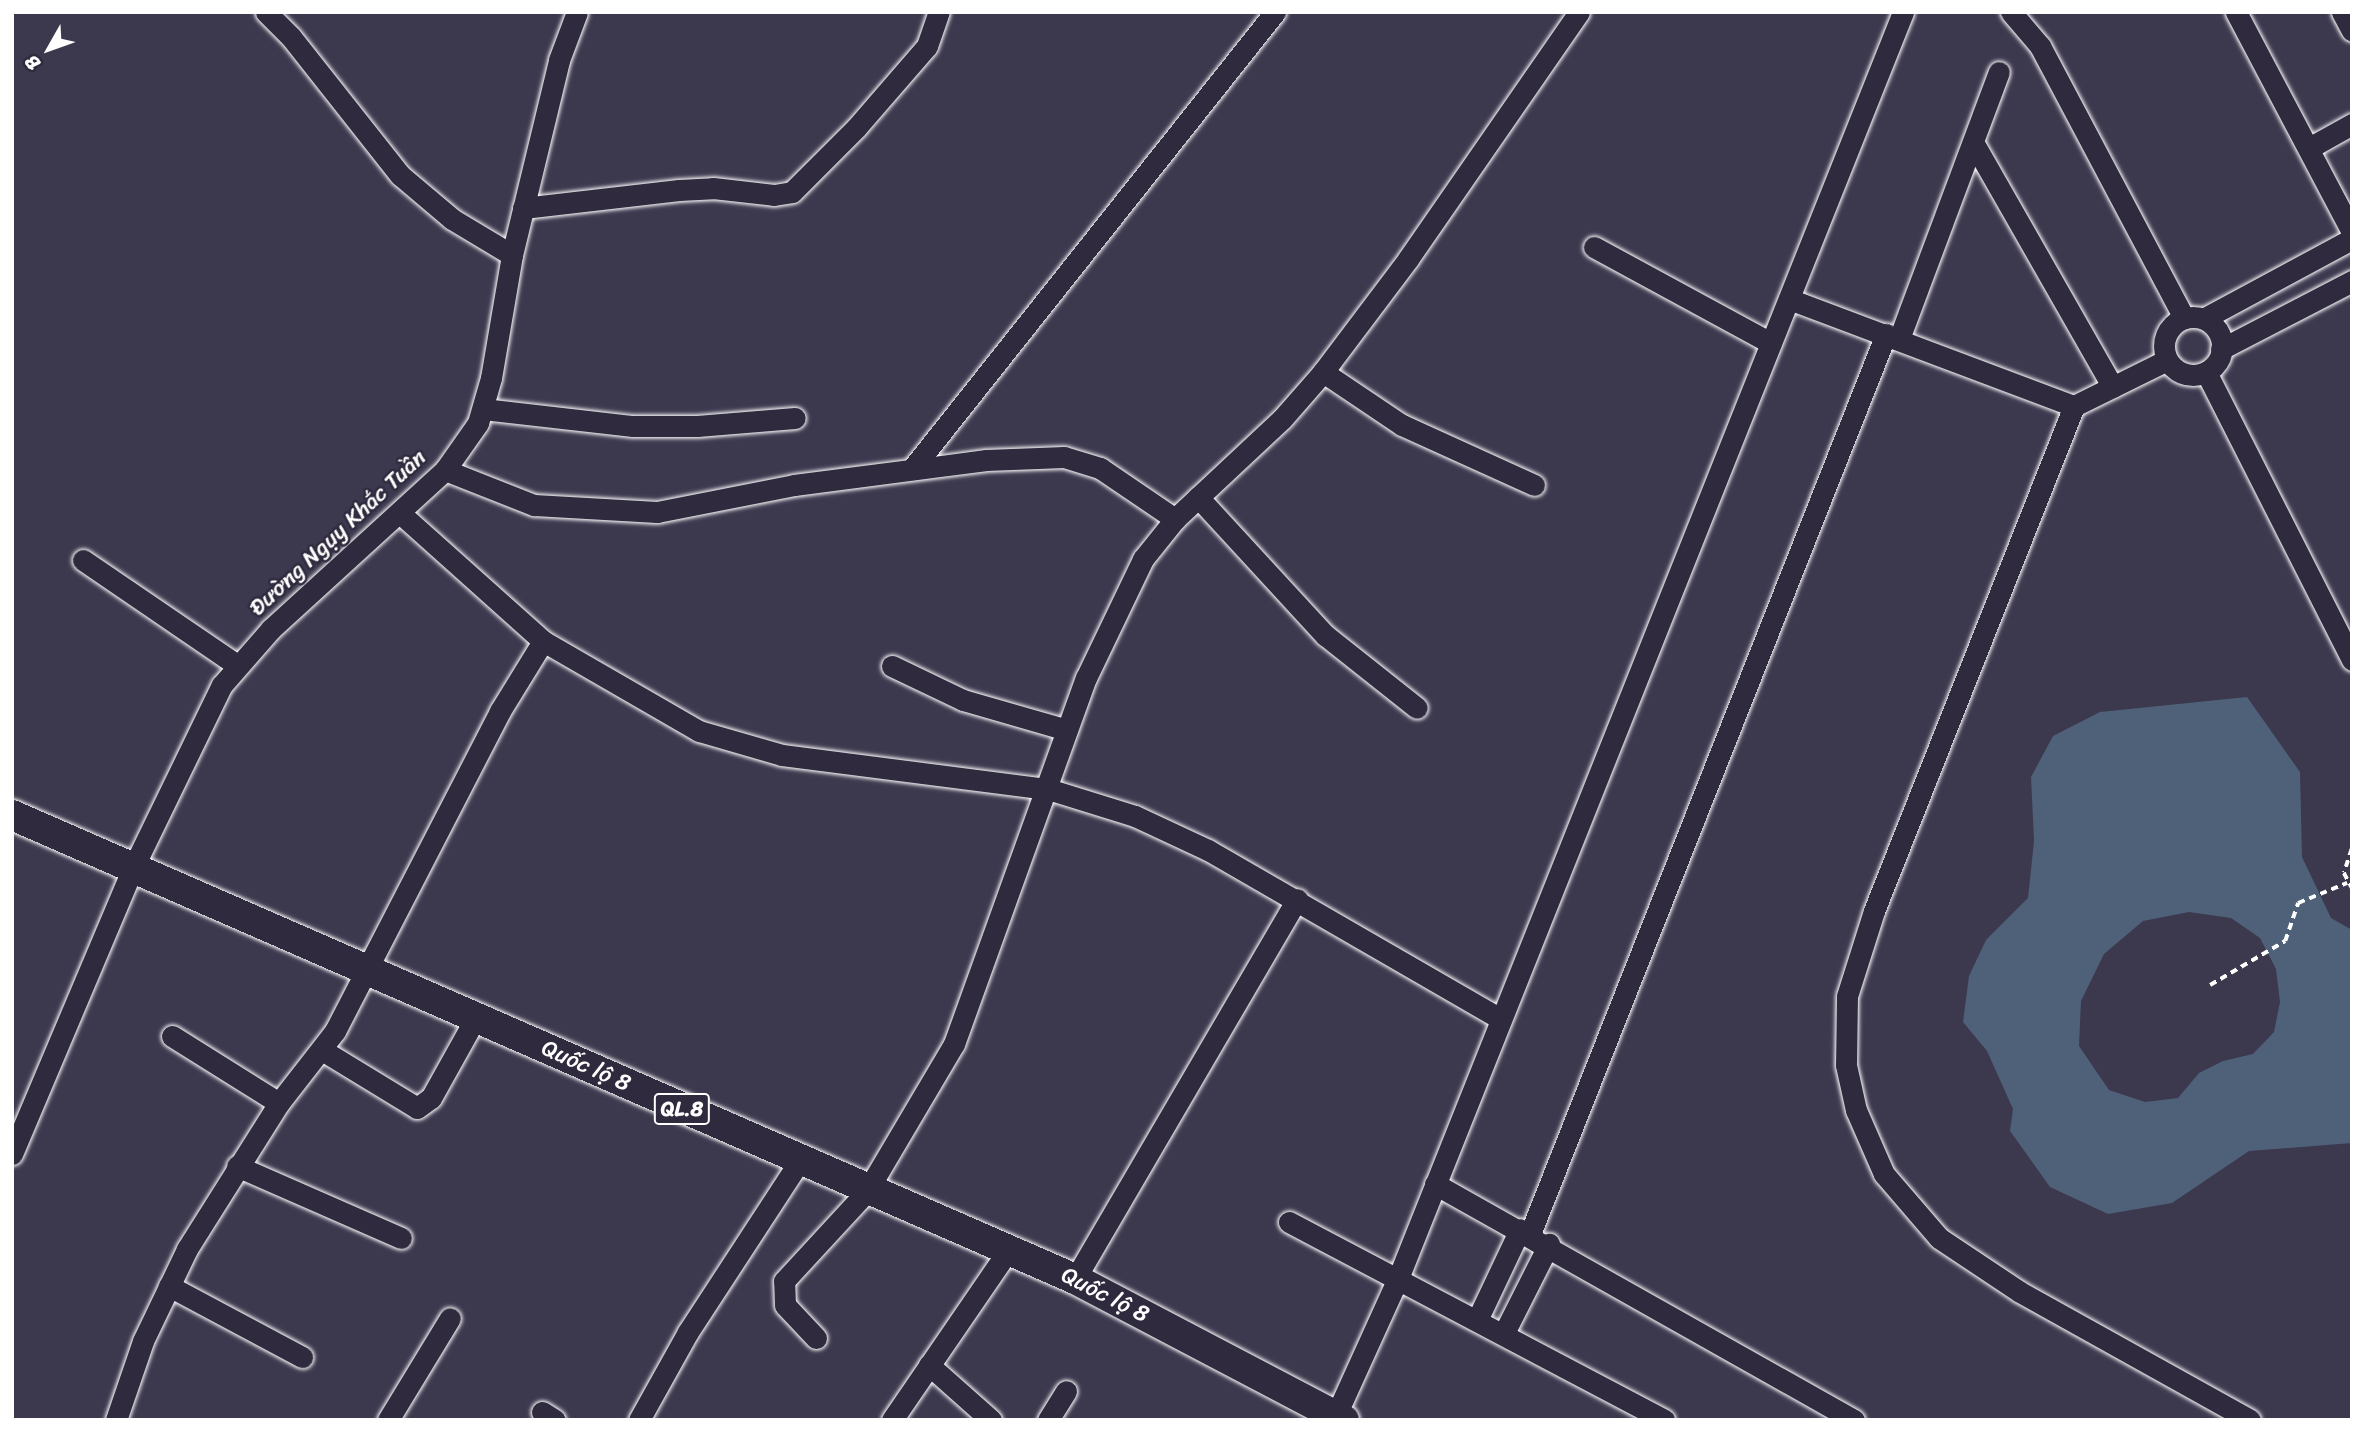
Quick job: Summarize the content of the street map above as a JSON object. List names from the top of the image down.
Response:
{
  "streets": {
    "highway": ["Quốc lộ 8", "QL.8"],
    "street": ["Đường Ngụy Khắc Tuần"]
  },
  "crossings": [
    ["Đường Ngụy Khắc Tuần", "Quốc lộ 8"]
  ],
  "north": "bottom left"
}
